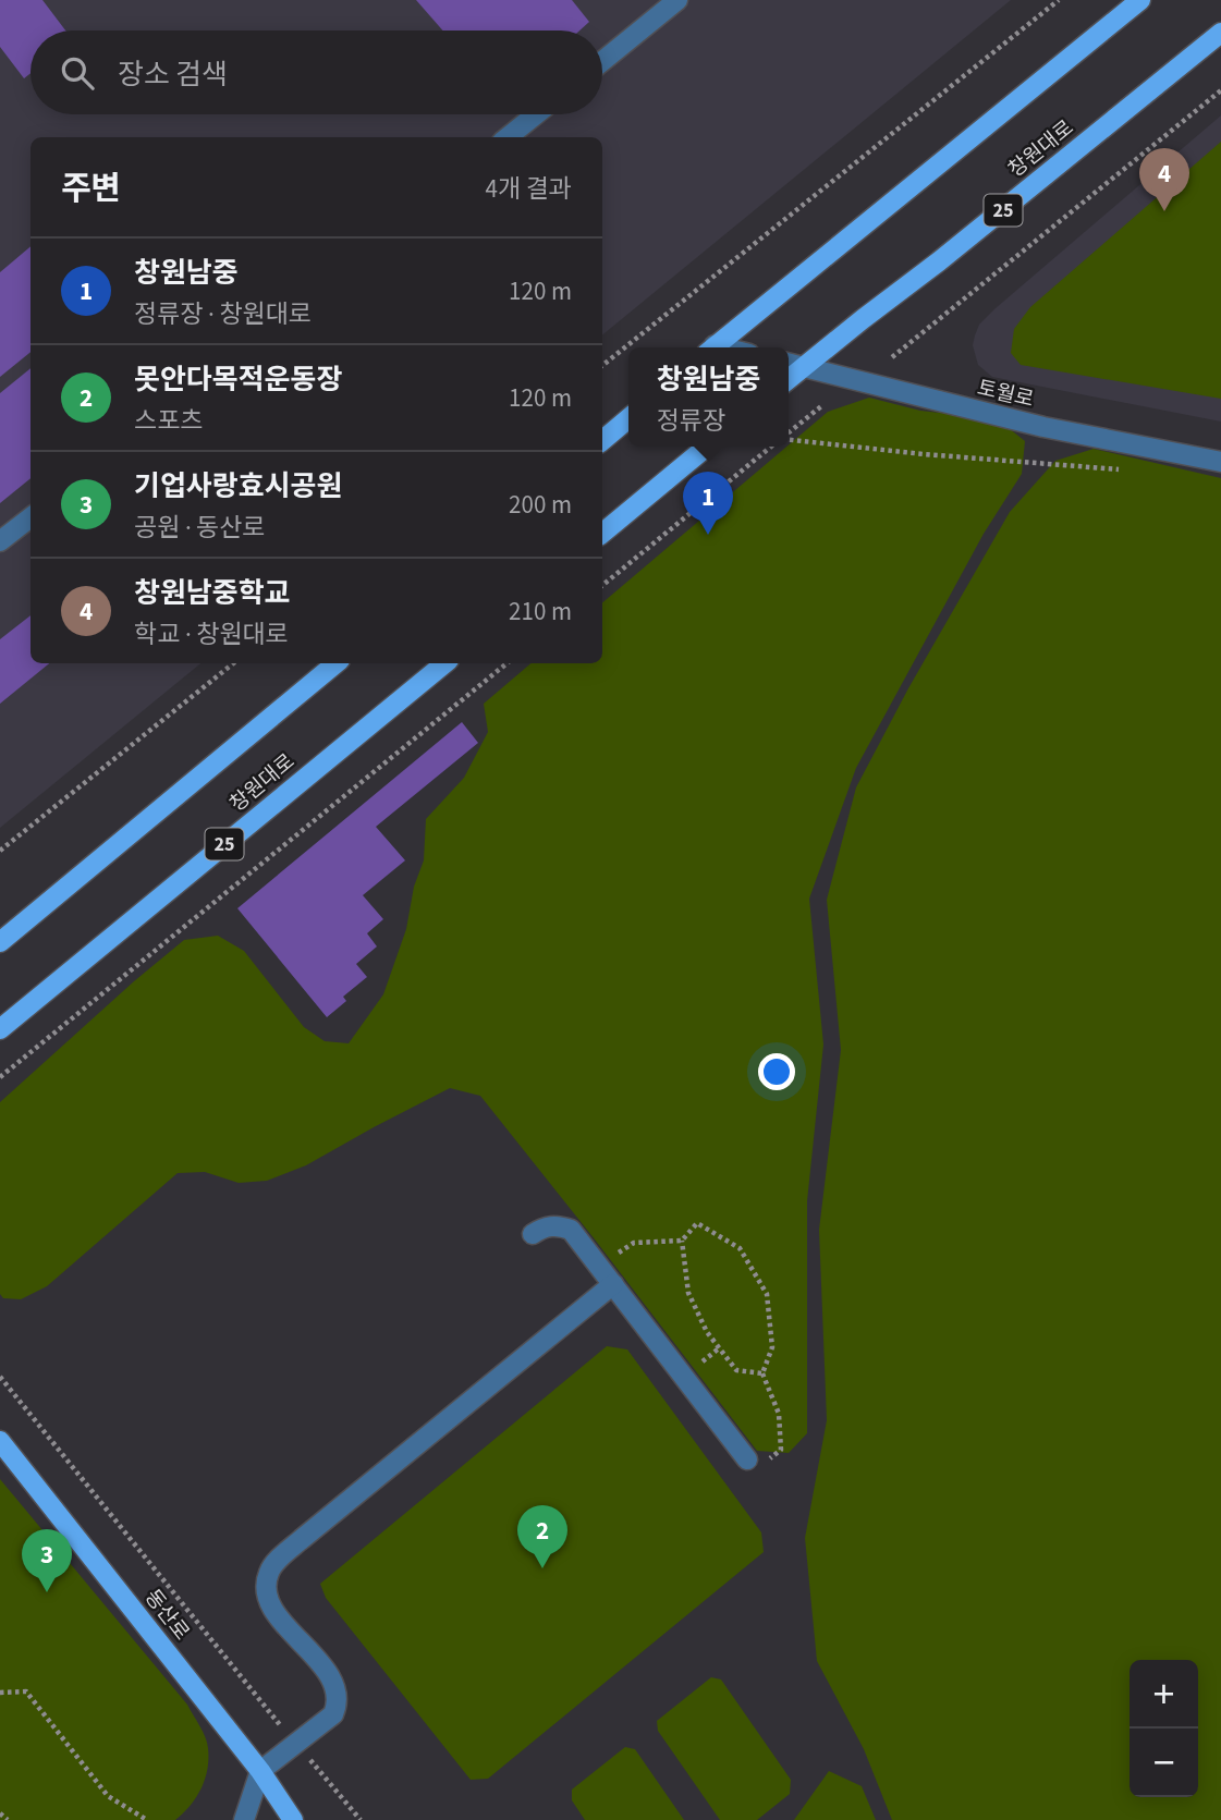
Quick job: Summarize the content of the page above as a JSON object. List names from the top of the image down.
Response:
{
  "streets": {
    "main road": ["창원대로", "25", "동산로"],
    "street": ["토월로"]
  },
  "crossings": [
    ["창원대로", "토월로"]
  ],
  "page": {
    "search": "장소 검색",
    "heading": ["주변", "4개 결과"],
    "pins": [
      "4",
      "1",
      "2",
      "3"
    ],
    "list": [
      {
        "mark": "1",
        "name": "창원남중",
        "note": "정류장 · 창원대로",
        "value": "120 m"
      },
      {
        "mark": "2",
        "name": "못안다목적운동장",
        "note": "스포츠",
        "value": "120 m"
      },
      {
        "mark": "3",
        "name": "기업사랑효시공원",
        "note": "공원 · 동산로",
        "value": "200 m"
      },
      {
        "mark": "4",
        "name": "창원남중학교",
        "note": "학교 · 창원대로",
        "value": "210 m"
      }
    ],
    "popup": ["창원남중", "정류장"],
    "map_buttons": ["+", "−"]
  }
}
